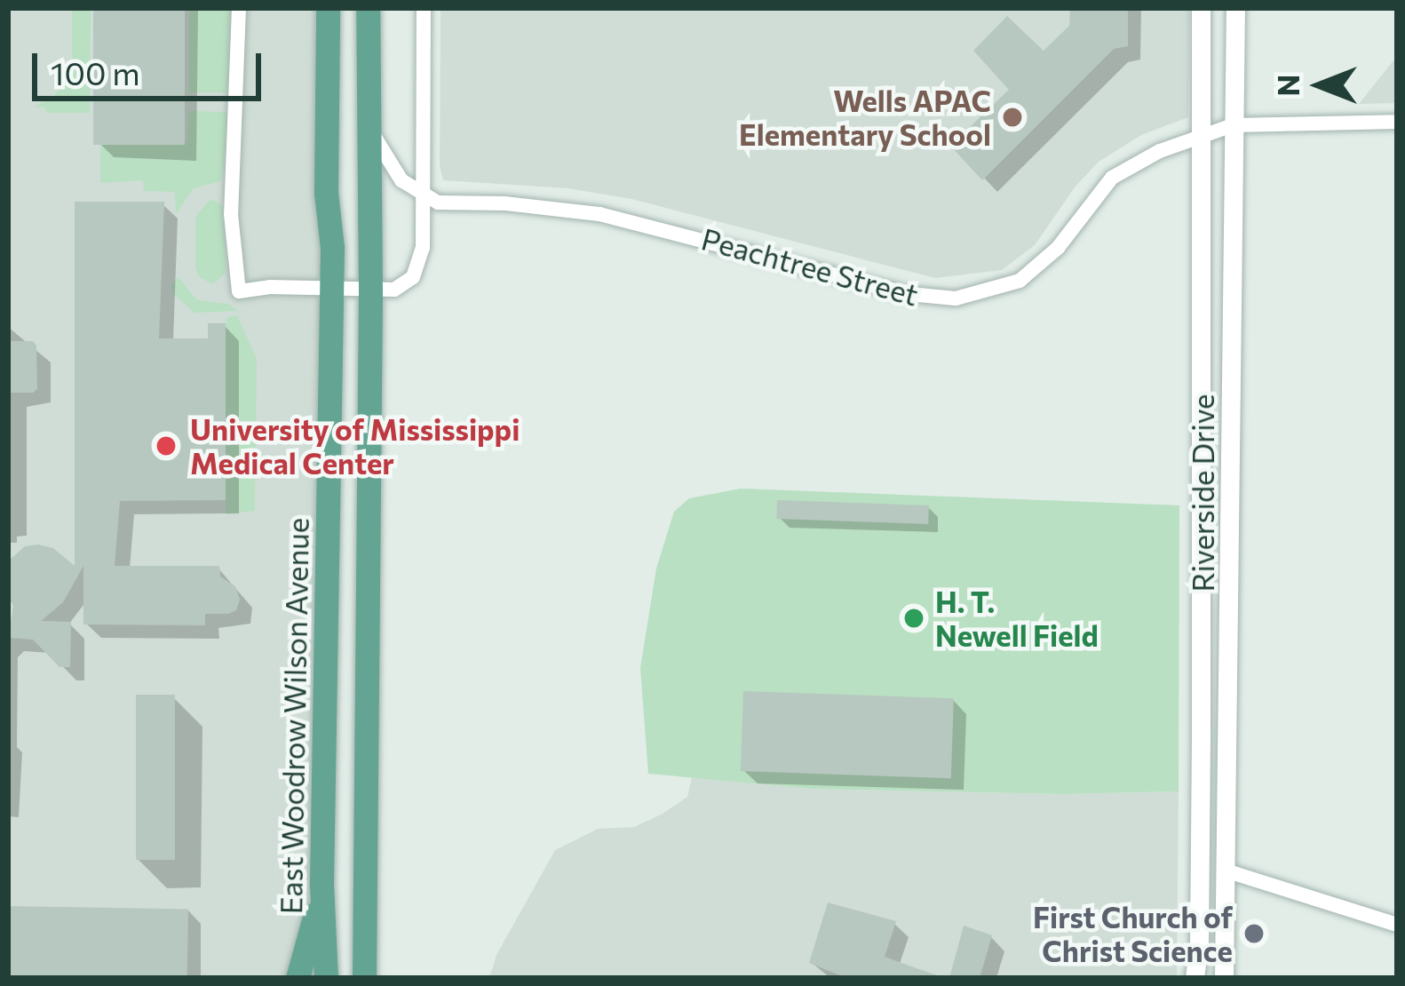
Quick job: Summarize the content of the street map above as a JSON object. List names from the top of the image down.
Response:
{
  "streets": {
    "main road": ["East Woodrow Wilson Avenue"],
    "street": ["Peachtree Street", "Riverside Drive"]
  },
  "crossings": [
    ["Peachtree Street", "Riverside Drive"]
  ],
  "places": [
    "Wells APAC Elementary School",
    "University of Mississippi Medical Center",
    "H. T. Newell Field",
    "First Church of Christ Science"
  ],
  "scale_bar": "100 m",
  "north": "left"
}
